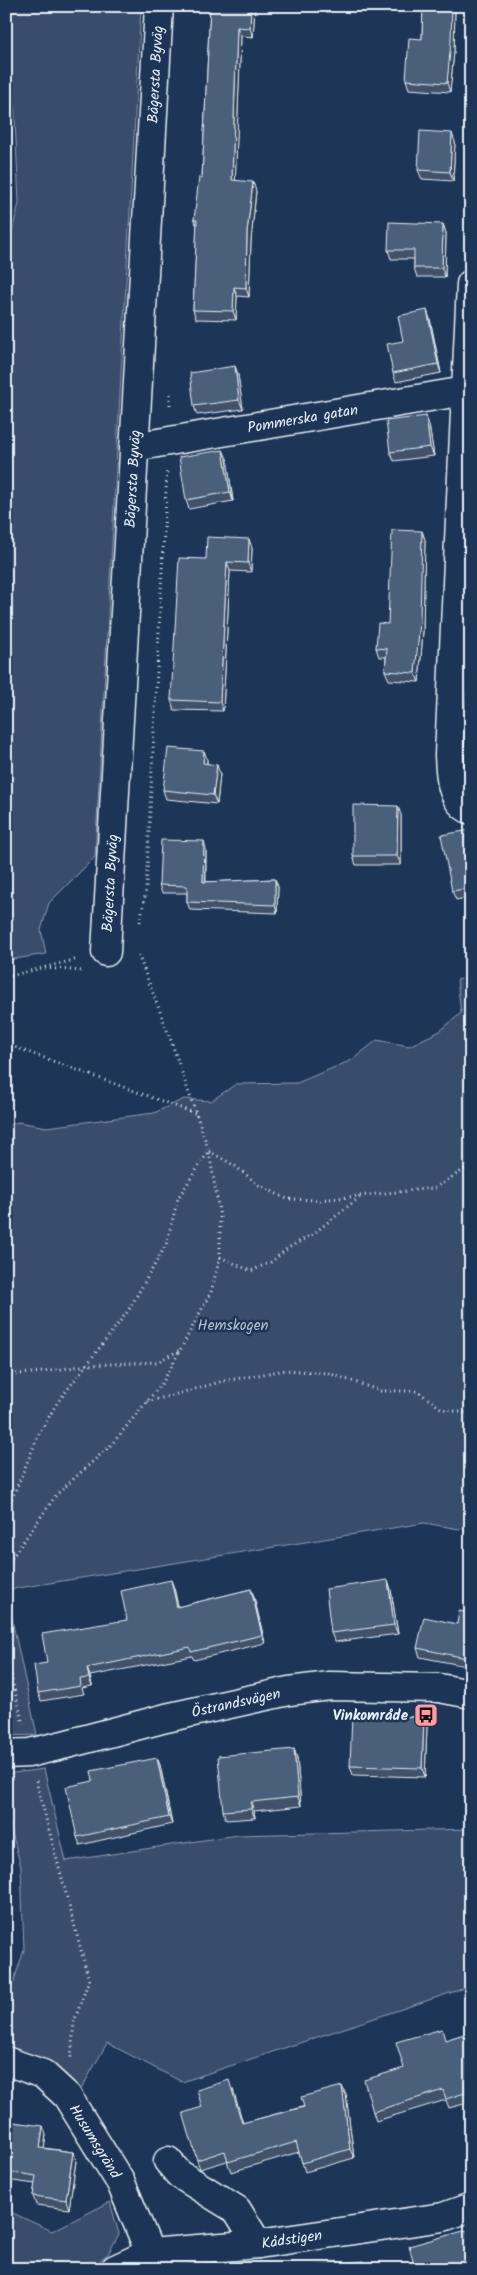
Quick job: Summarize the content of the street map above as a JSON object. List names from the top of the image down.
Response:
{
  "streets": {
    "street": [
      "Bägersta Byväg",
      "Pommerska gatan",
      "Östrandsvägen",
      "Husumsgränd",
      "Kådstigen"
    ]
  },
  "crossings": [
    ["Bägersta Byväg", "Pommerska gatan"],
    ["Husumsgränd", "Kådstigen"]
  ],
  "parks": ["Hemskogen"],
  "places": {
    "bus stop": ["Vinkområde"]
  }
}
